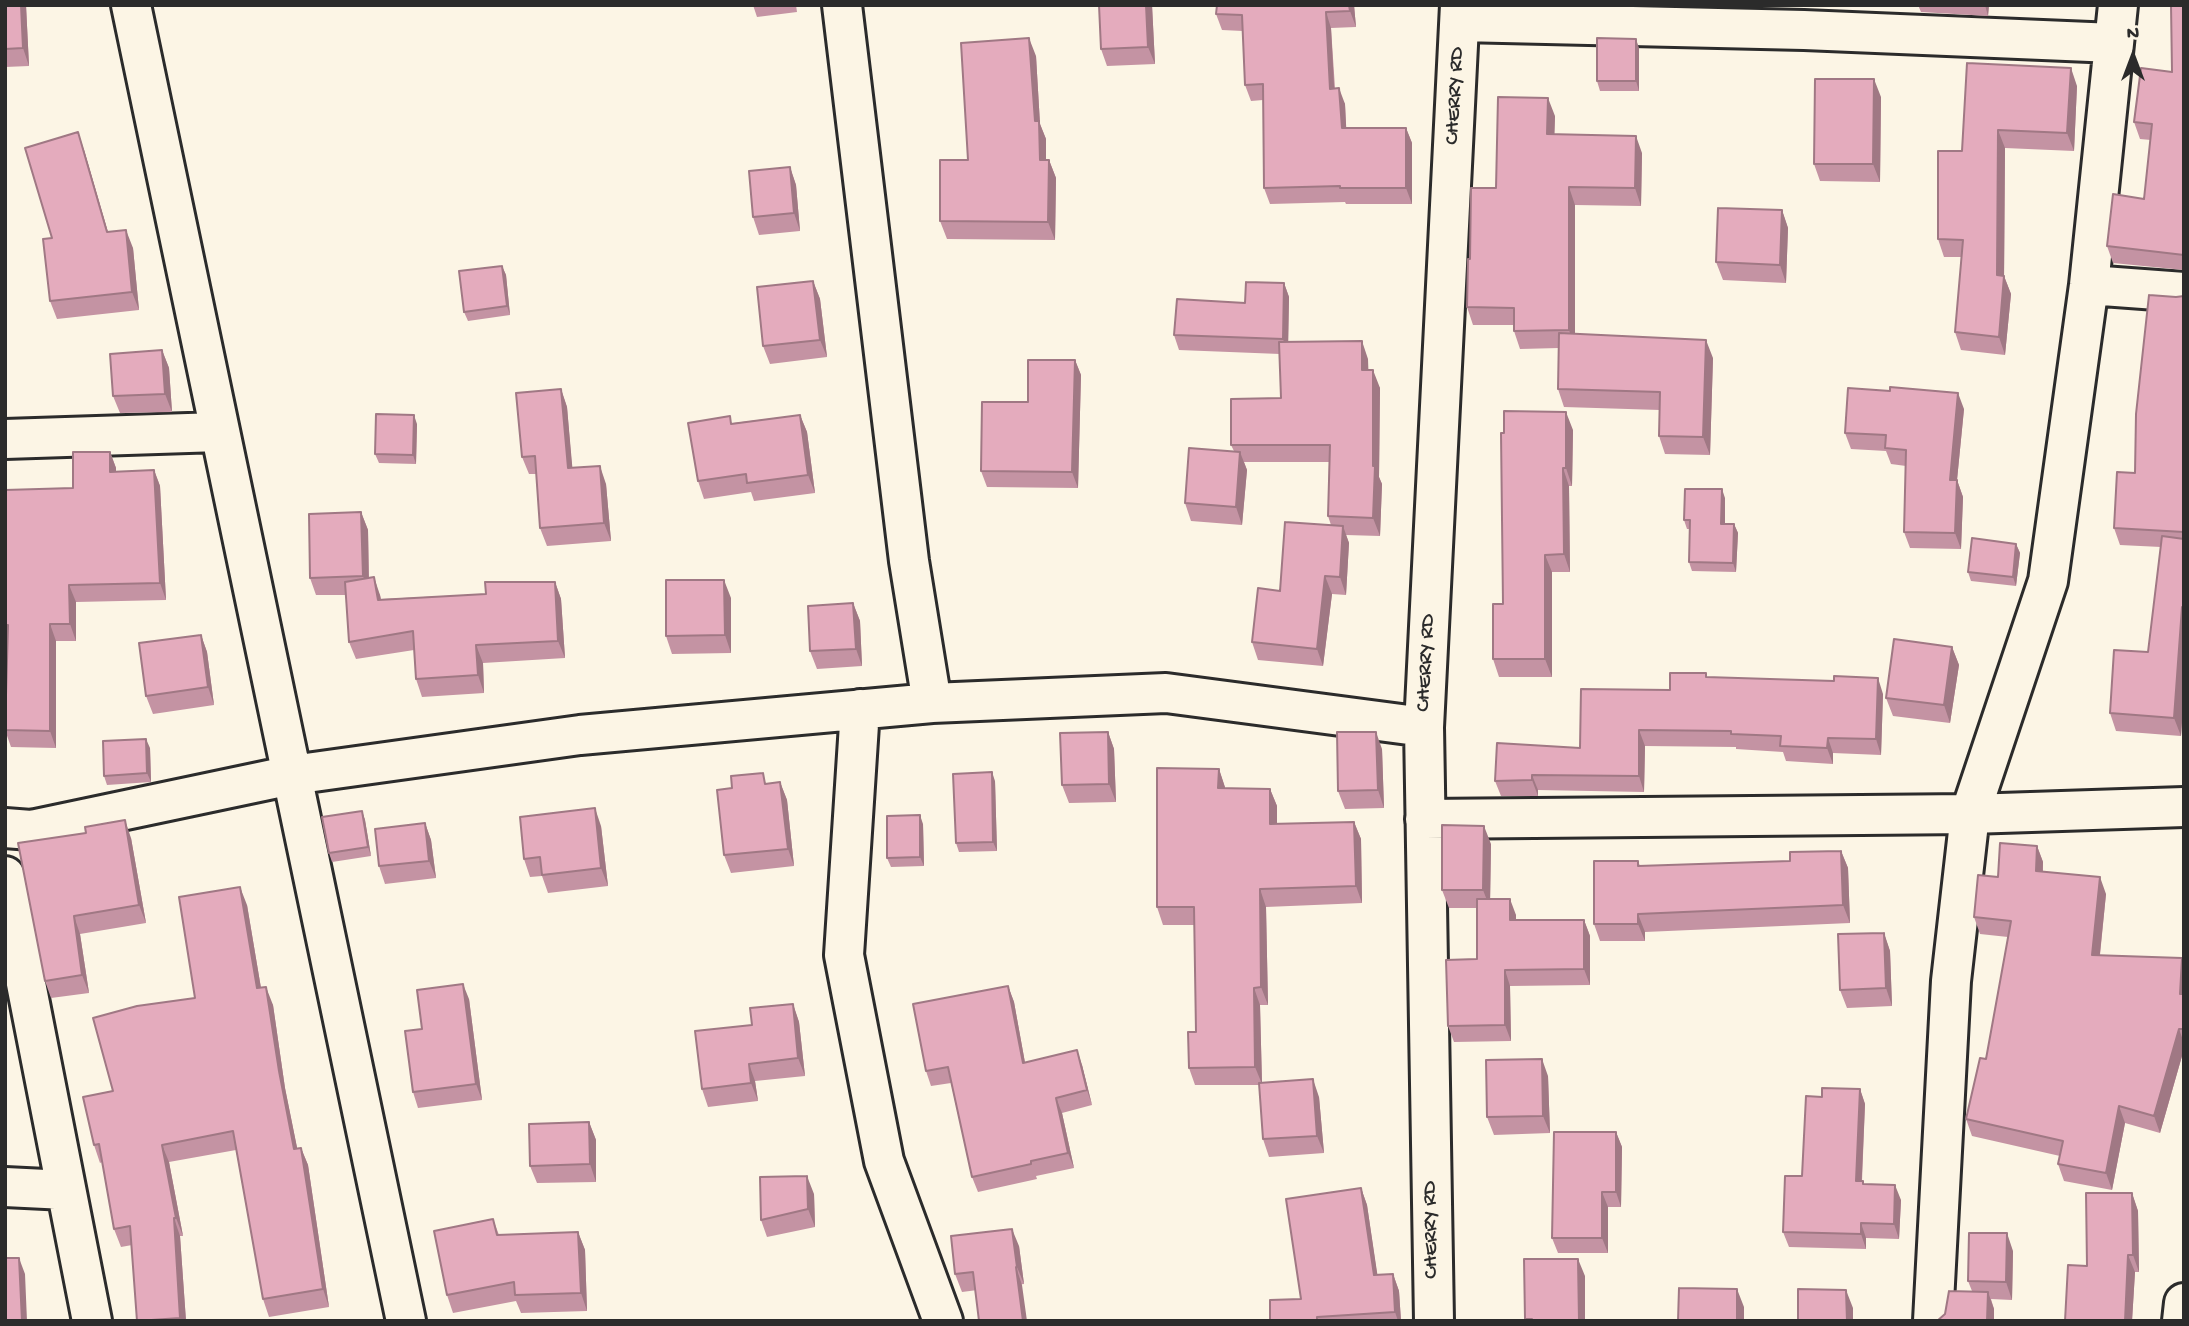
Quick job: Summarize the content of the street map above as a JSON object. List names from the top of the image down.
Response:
{
  "streets": {
    "street": ["CHERRY RD"]
  },
  "north": "top"
}
